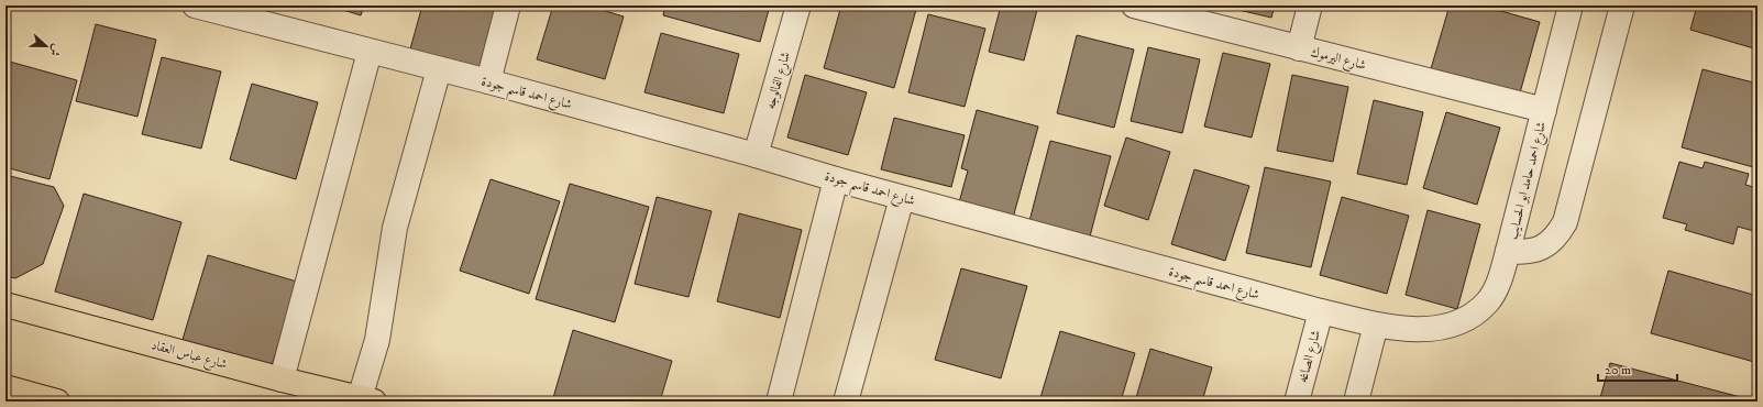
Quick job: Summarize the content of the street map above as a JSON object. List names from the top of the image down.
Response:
{
  "streets": {
    "main road": ["شارع عباس العقاد"],
    "street": [
      "شارع اليرموك",
      "شارع الفالوجه",
      "شارع احمد قاسم جودة",
      "شارع احمد حامد ابو الحسايب",
      "شارع الصاغه"
    ]
  },
  "crossings": [
    ["شارع اليرموك", "شارع احمد حامد ابو الحسايب"],
    ["شارع الفالوجه", "شارع احمد قاسم جودة"],
    ["شارع احمد قاسم جودة", "شارع احمد حامد ابو الحسايب"],
    ["شارع احمد قاسم جودة", "شارع الصاغه"]
  ],
  "scale_bar": "20 m",
  "north": "right"
}
